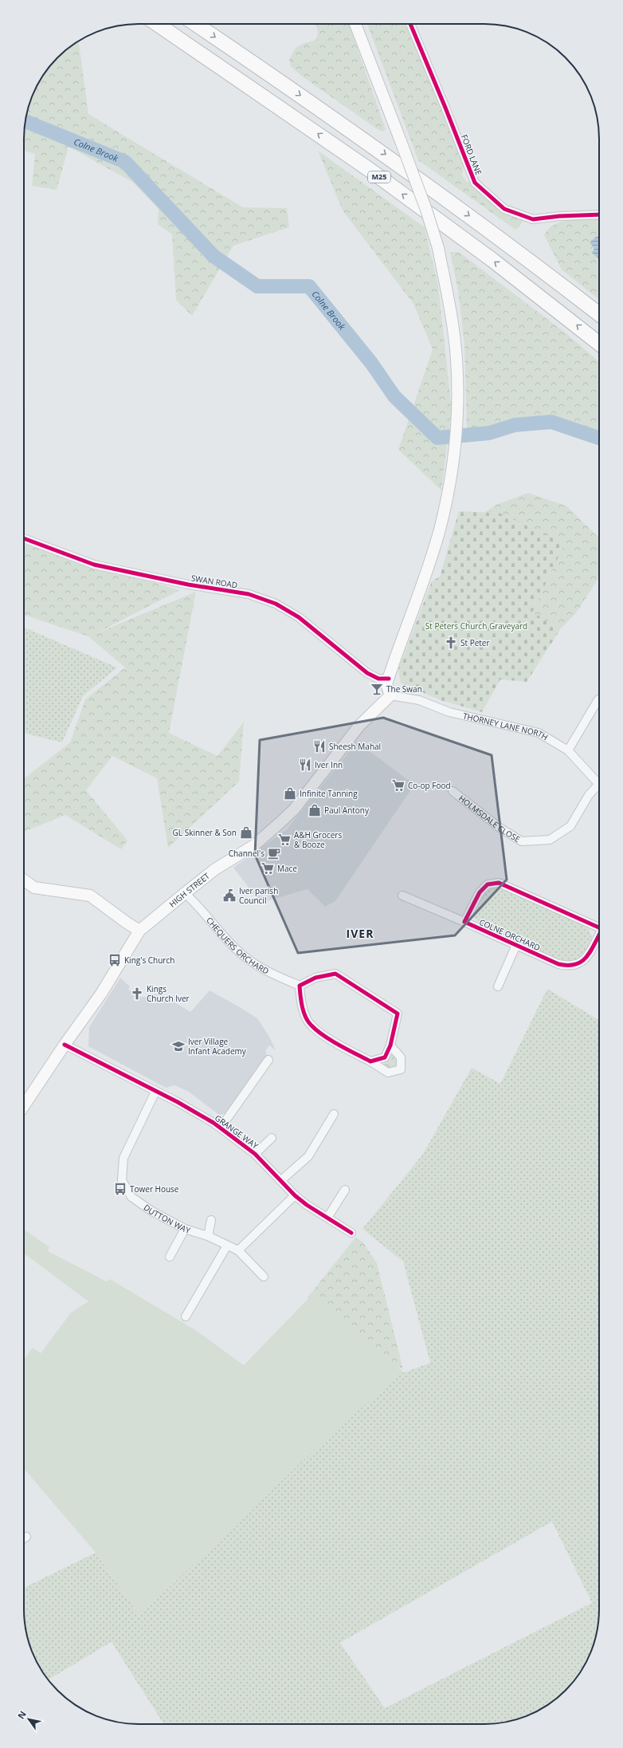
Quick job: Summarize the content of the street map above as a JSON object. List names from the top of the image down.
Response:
{
  "streets": {
    "highway": ["M25"],
    "main road": ["HIGH STREET"],
    "street": [
      "FORD LANE",
      "SWAN ROAD",
      "THORNEY LANE NORTH",
      "HOLMSDALE CLOSE",
      "COLNE ORCHARD",
      "CHEQUERS ORCHARD",
      "GRANGE WAY",
      "DUTTON WAY"
    ]
  },
  "crossings": [
    ["THORNEY LANE NORTH", "HIGH STREET"],
    ["HIGH STREET", "CHEQUERS ORCHARD"],
    ["HIGH STREET", "GRANGE WAY"],
    ["GRANGE WAY", "DUTTON WAY"]
  ],
  "districts": ["IVER"],
  "water": ["Colne Brook"],
  "parks": ["St Peters Church Graveyard"],
  "places": {
    "church": ["St Peter", "Kings Church Iver"],
    "bar": ["The Swan"],
    "restaurant": ["Sheesh Mahal", "Iver Inn"],
    "supermarket": ["Co-op Food", "A&H Grocers & Booze", "Mace"],
    "shop": ["Infinite Tanning", "Paul Antony", "GL Skinner & Son"],
    "cafe": ["Channel's"],
    "public building": ["Iver parish Council"],
    "bus stop": ["King's Church", "Tower House"],
    "school or university": ["Iver Village Infant Academy"]
  },
  "north": "top left"
}
